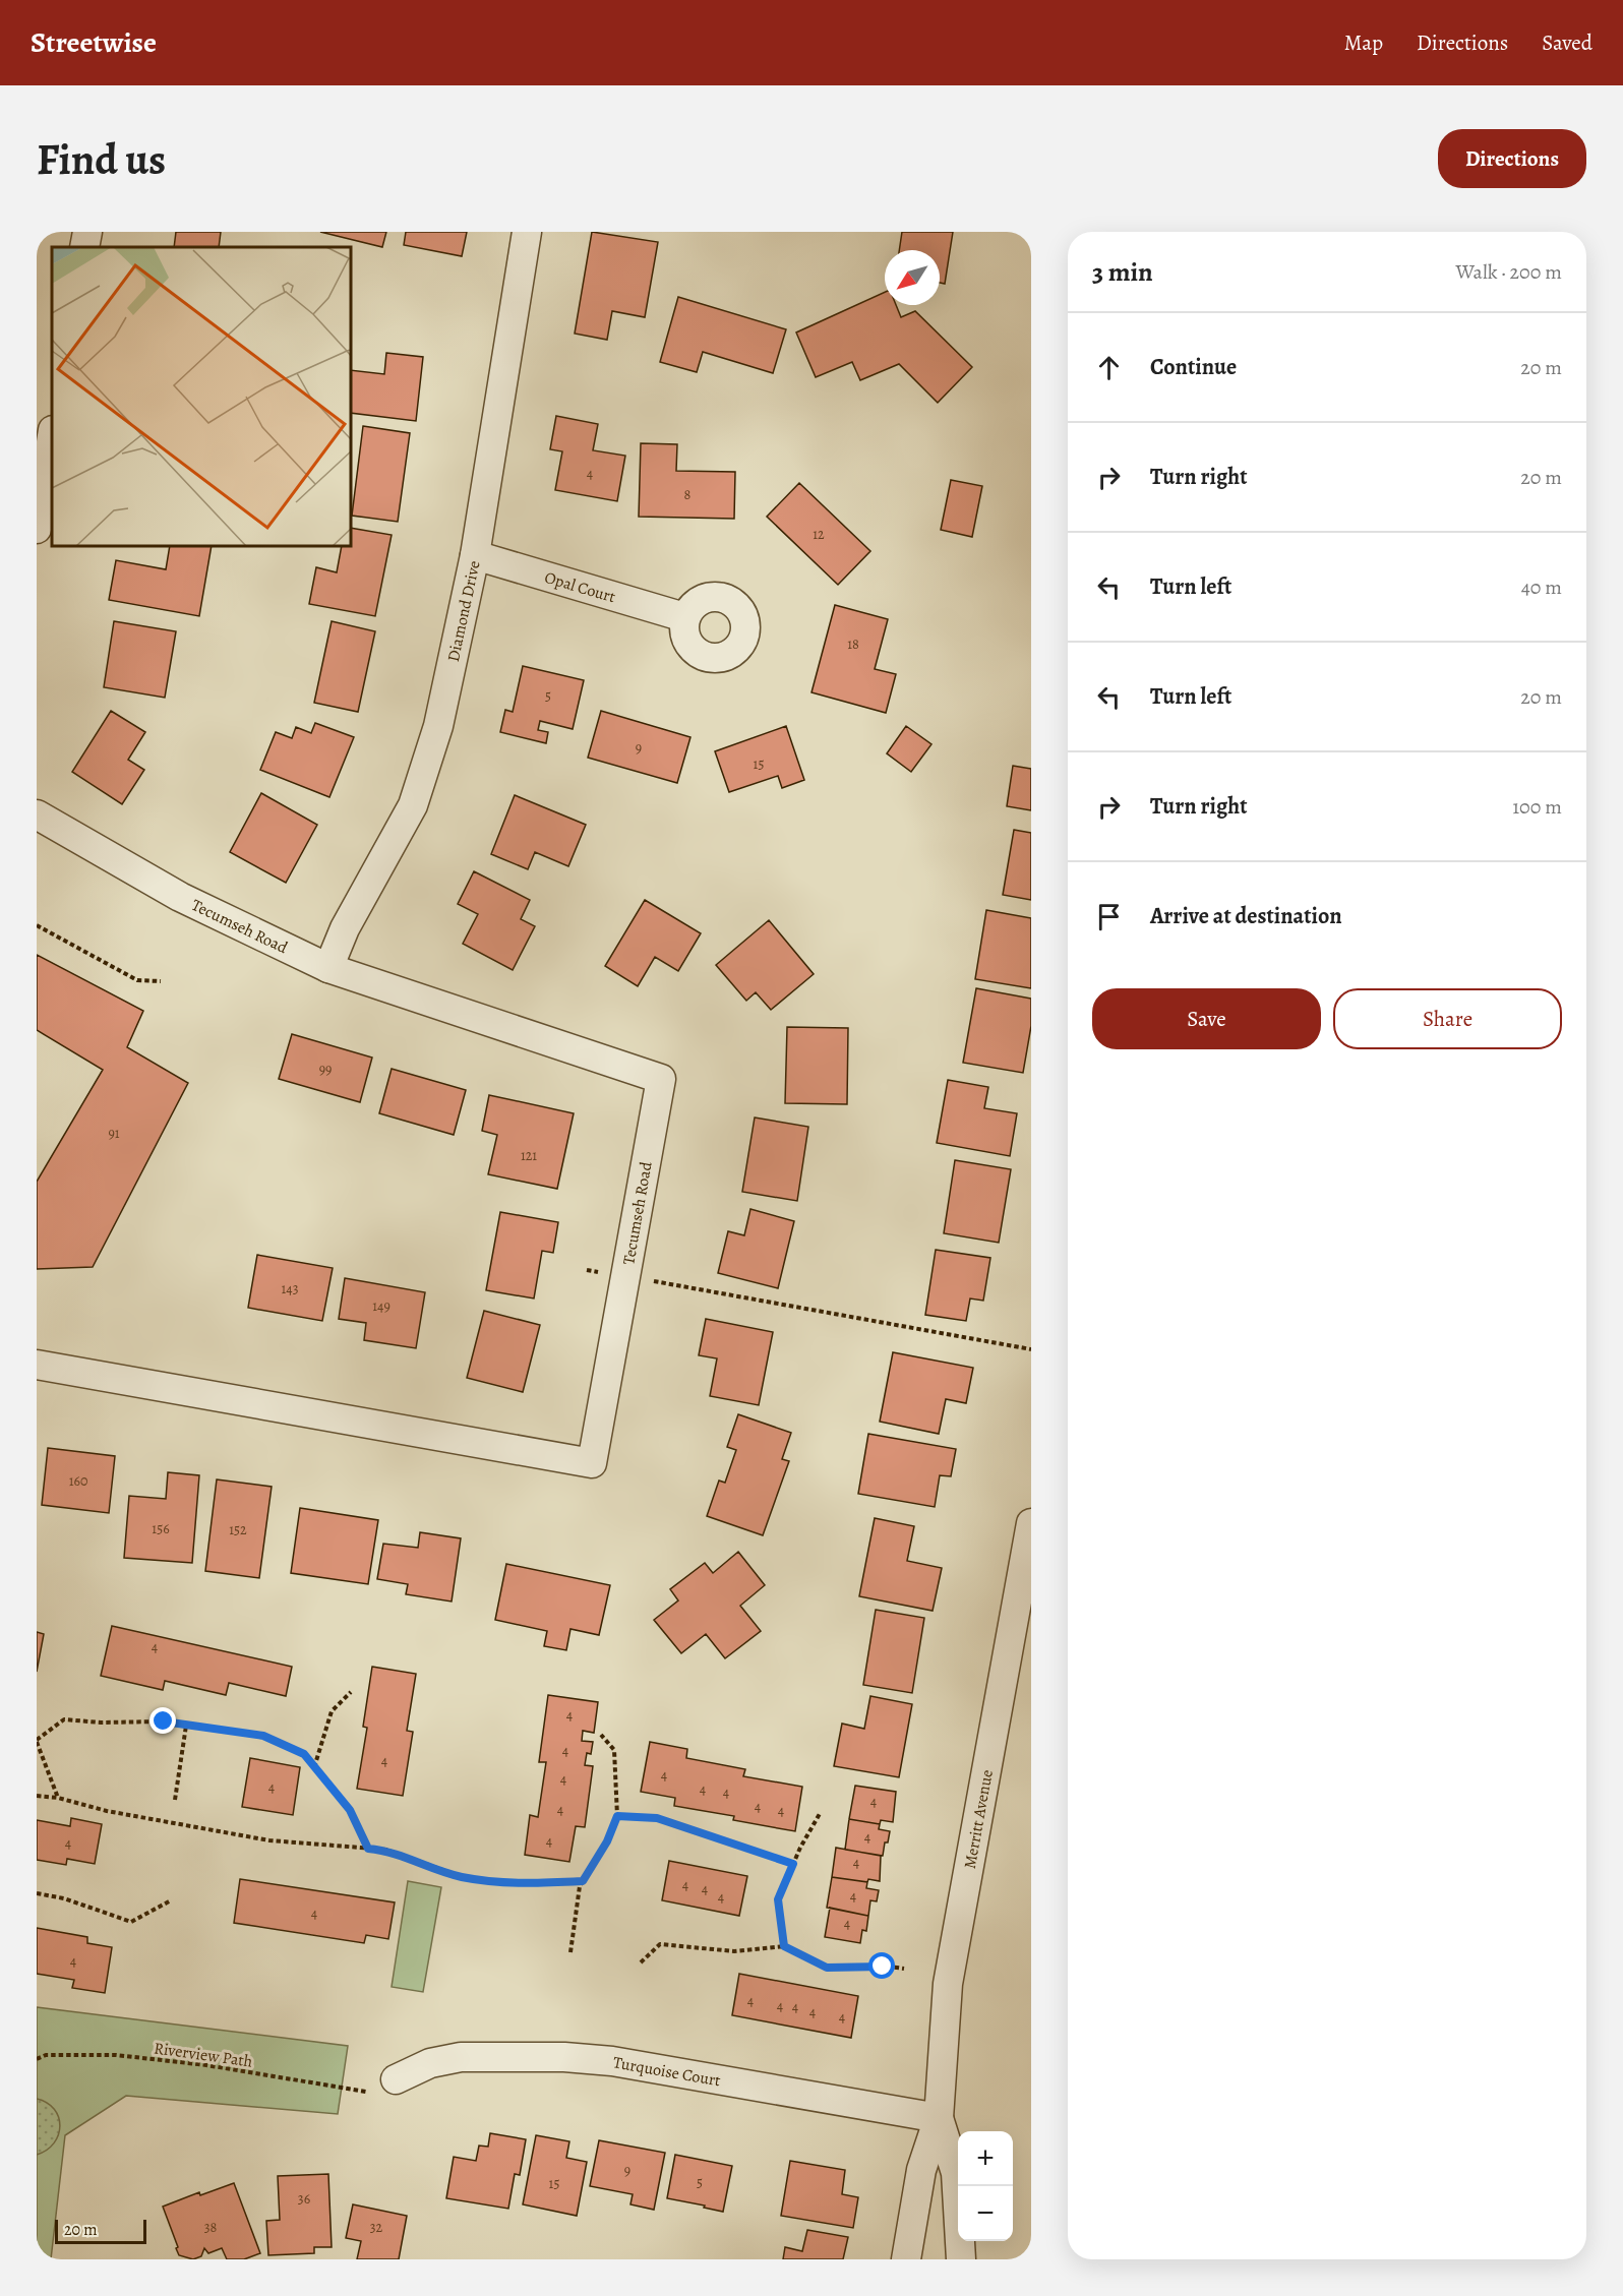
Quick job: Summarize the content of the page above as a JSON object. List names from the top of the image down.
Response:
{
  "streets": {
    "street": [
      "Opal Court",
      "Diamond Drive",
      "Tecumseh Road",
      "Merritt Avenue",
      "Turquoise Court"
    ],
    "path": ["Riverview Path"]
  },
  "crossings": [
    ["Opal Court", "Diamond Drive"],
    ["Diamond Drive", "Tecumseh Road"],
    ["Merritt Avenue", "Turquoise Court"]
  ],
  "house_numbers": [
    "4",
    "8",
    "12",
    "18",
    "5",
    "9",
    "15",
    "99",
    "91",
    "121",
    "143",
    "149",
    "160",
    "156",
    "152",
    "4",
    "4",
    "4",
    "4",
    "4",
    "4",
    "4",
    "4",
    "4",
    "4",
    "4",
    "4",
    "4",
    "4",
    "4",
    "4",
    "4",
    "4",
    "4",
    "4",
    "4",
    "4",
    "4",
    "4",
    "4",
    "4",
    "4",
    "4",
    "4",
    "9",
    "5",
    "15",
    "36",
    "38",
    "32"
  ],
  "scale_bar": "20 m",
  "north": "bottom left",
  "page": {
    "header": "Streetwise",
    "nav": ["Map", "Directions", "Saved"],
    "buttons": [
      "Directions",
      ["Save", "Share"]
    ],
    "title": "Find us",
    "heading": ["3 min", "Walk · 200 m"],
    "list": [
      ["Continue", "20 m"],
      ["Turn right", "20 m"],
      ["Turn left", "40 m"],
      ["Turn left", "20 m"],
      ["Turn right", "100 m"],
      "Arrive at destination"
    ],
    "map_buttons": ["+", "−"],
    "scale": "20 m"
  }
}
